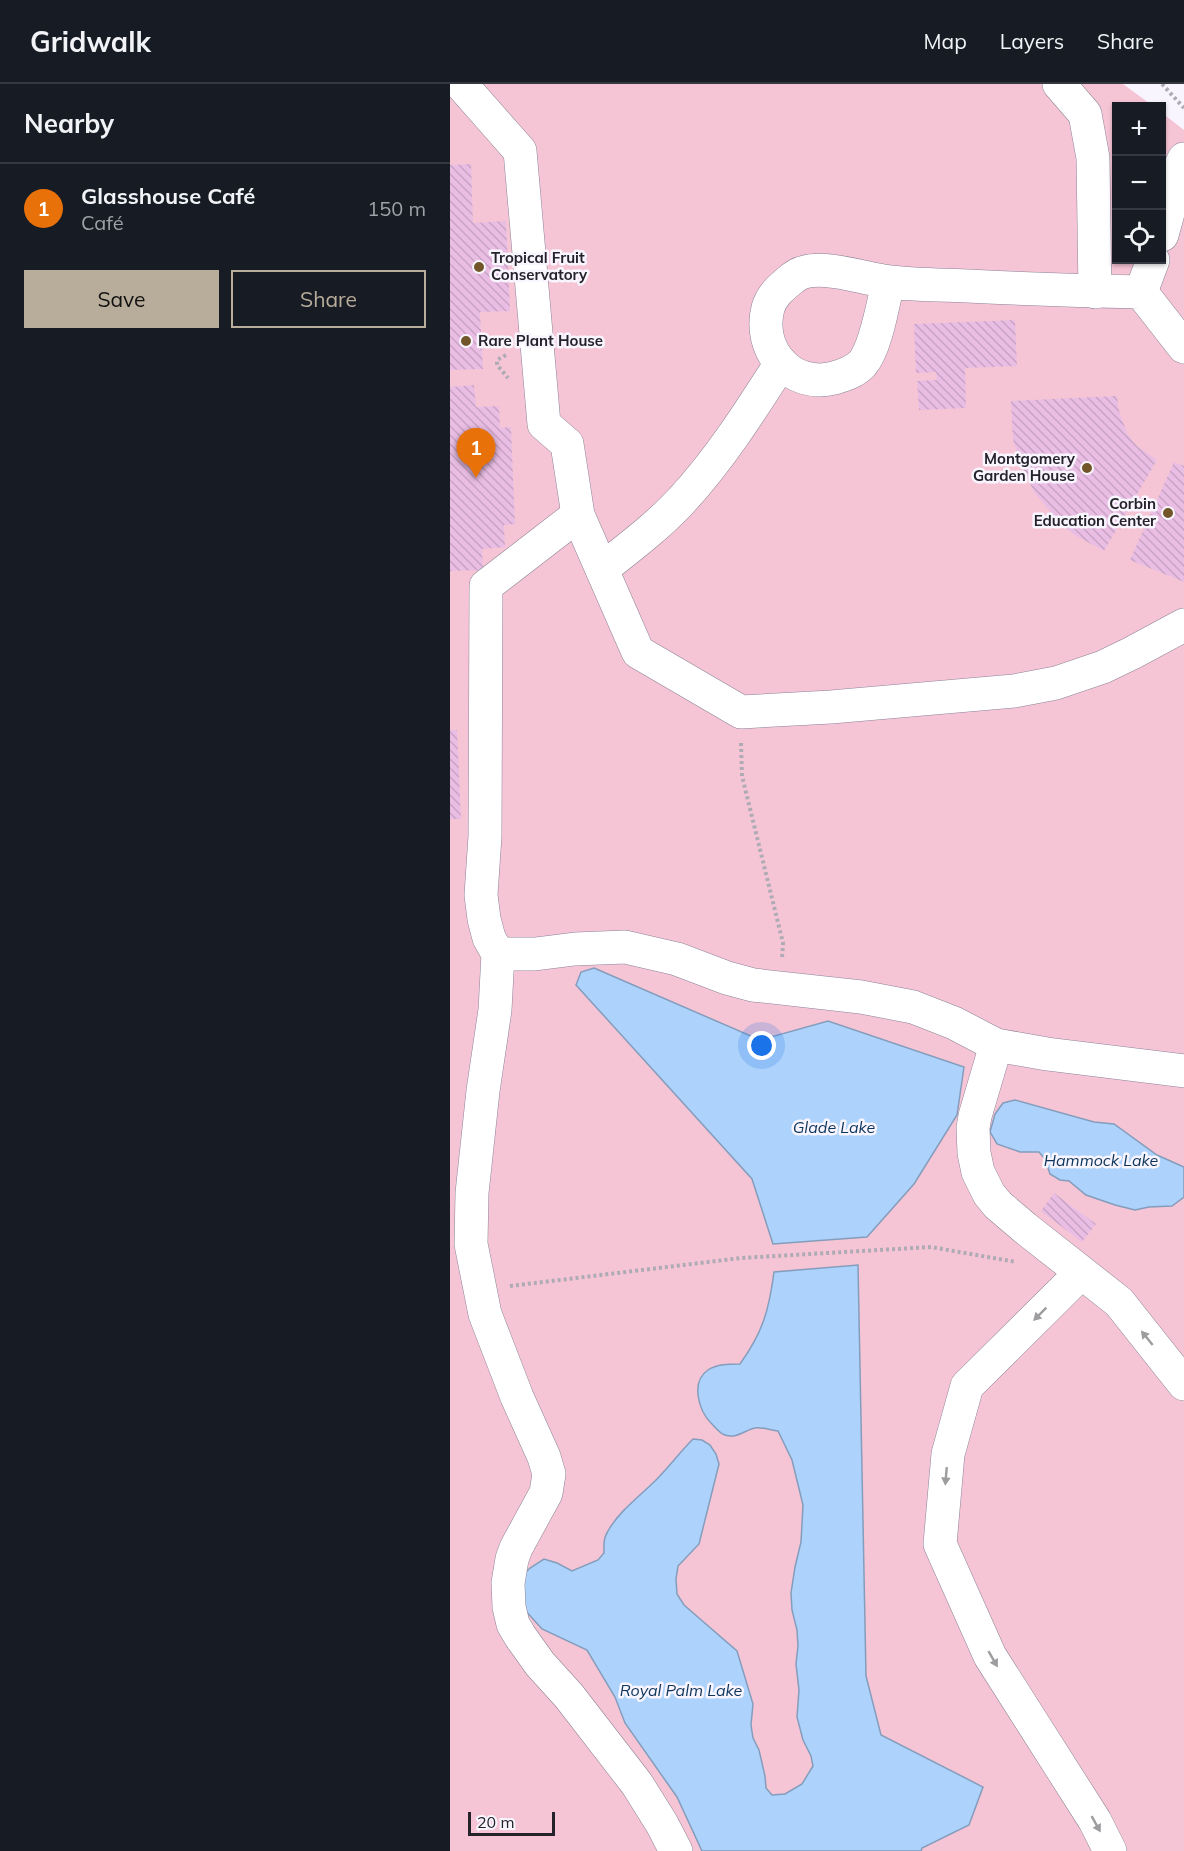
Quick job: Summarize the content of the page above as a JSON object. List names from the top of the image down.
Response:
{
  "water": ["Glade Lake", "Hammock Lake", "Royal Palm Lake"],
  "places": [
    "Tropical Fruit Conservatory",
    "Rare Plant House",
    "Montgomery Garden House",
    "Corbin Education Center"
  ],
  "scale_bar": "20 m",
  "page": {
    "header": "Gridwalk",
    "nav": ["Map", "Layers", "Share"],
    "heading": "Nearby",
    "map_buttons": ["+", "−"],
    "list": [
      {
        "mark": "1",
        "name": "Glasshouse Café",
        "note": "Café",
        "value": "150 m"
      }
    ],
    "buttons": ["Save", "Share"],
    "pins": "1",
    "scale": "20 m"
  }
}
